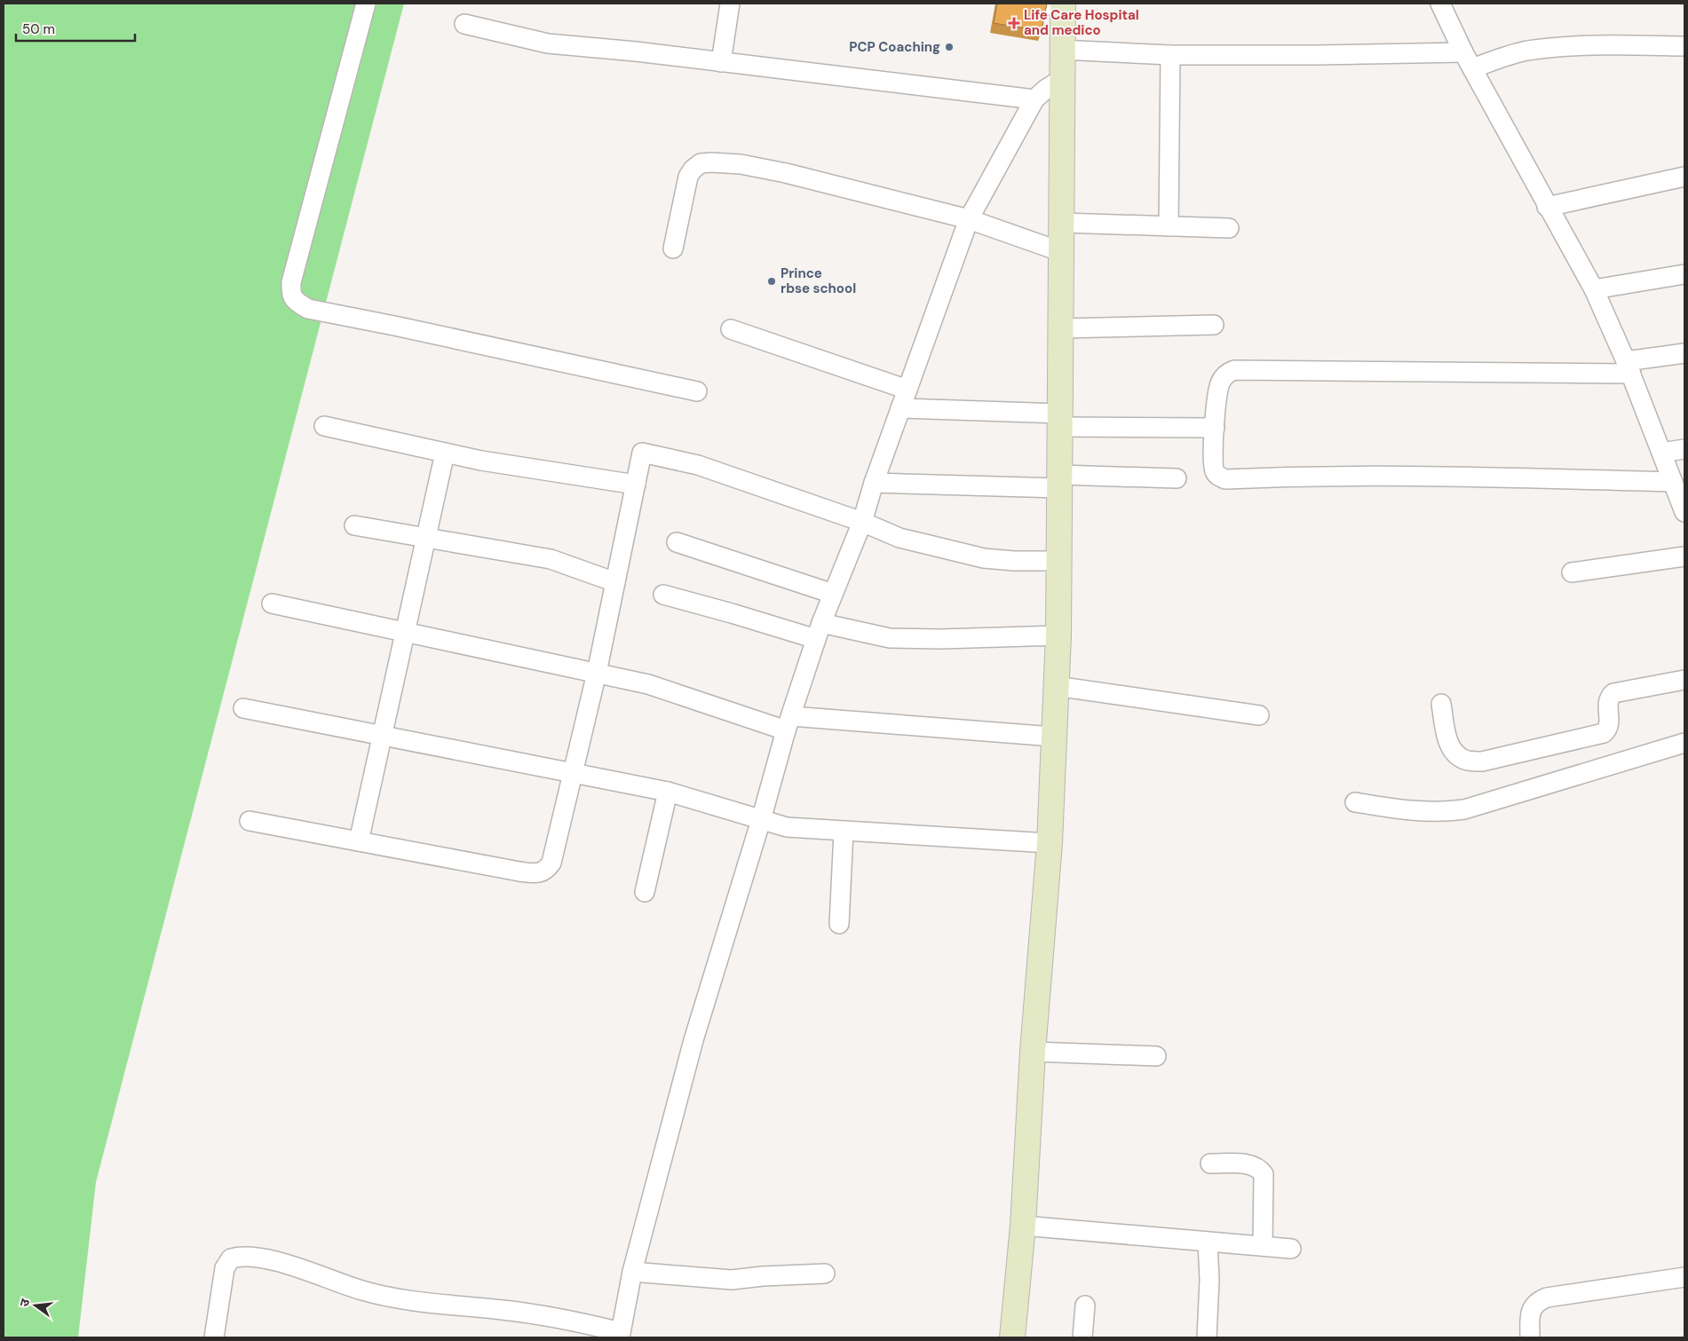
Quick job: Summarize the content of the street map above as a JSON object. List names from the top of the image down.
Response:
{
  "places": {
    "health": ["Life Care Hospital and medico"],
    "other": ["PCP Coaching", "Prince rbse school"]
  },
  "scale_bar": "50 m",
  "north": "left"
}
